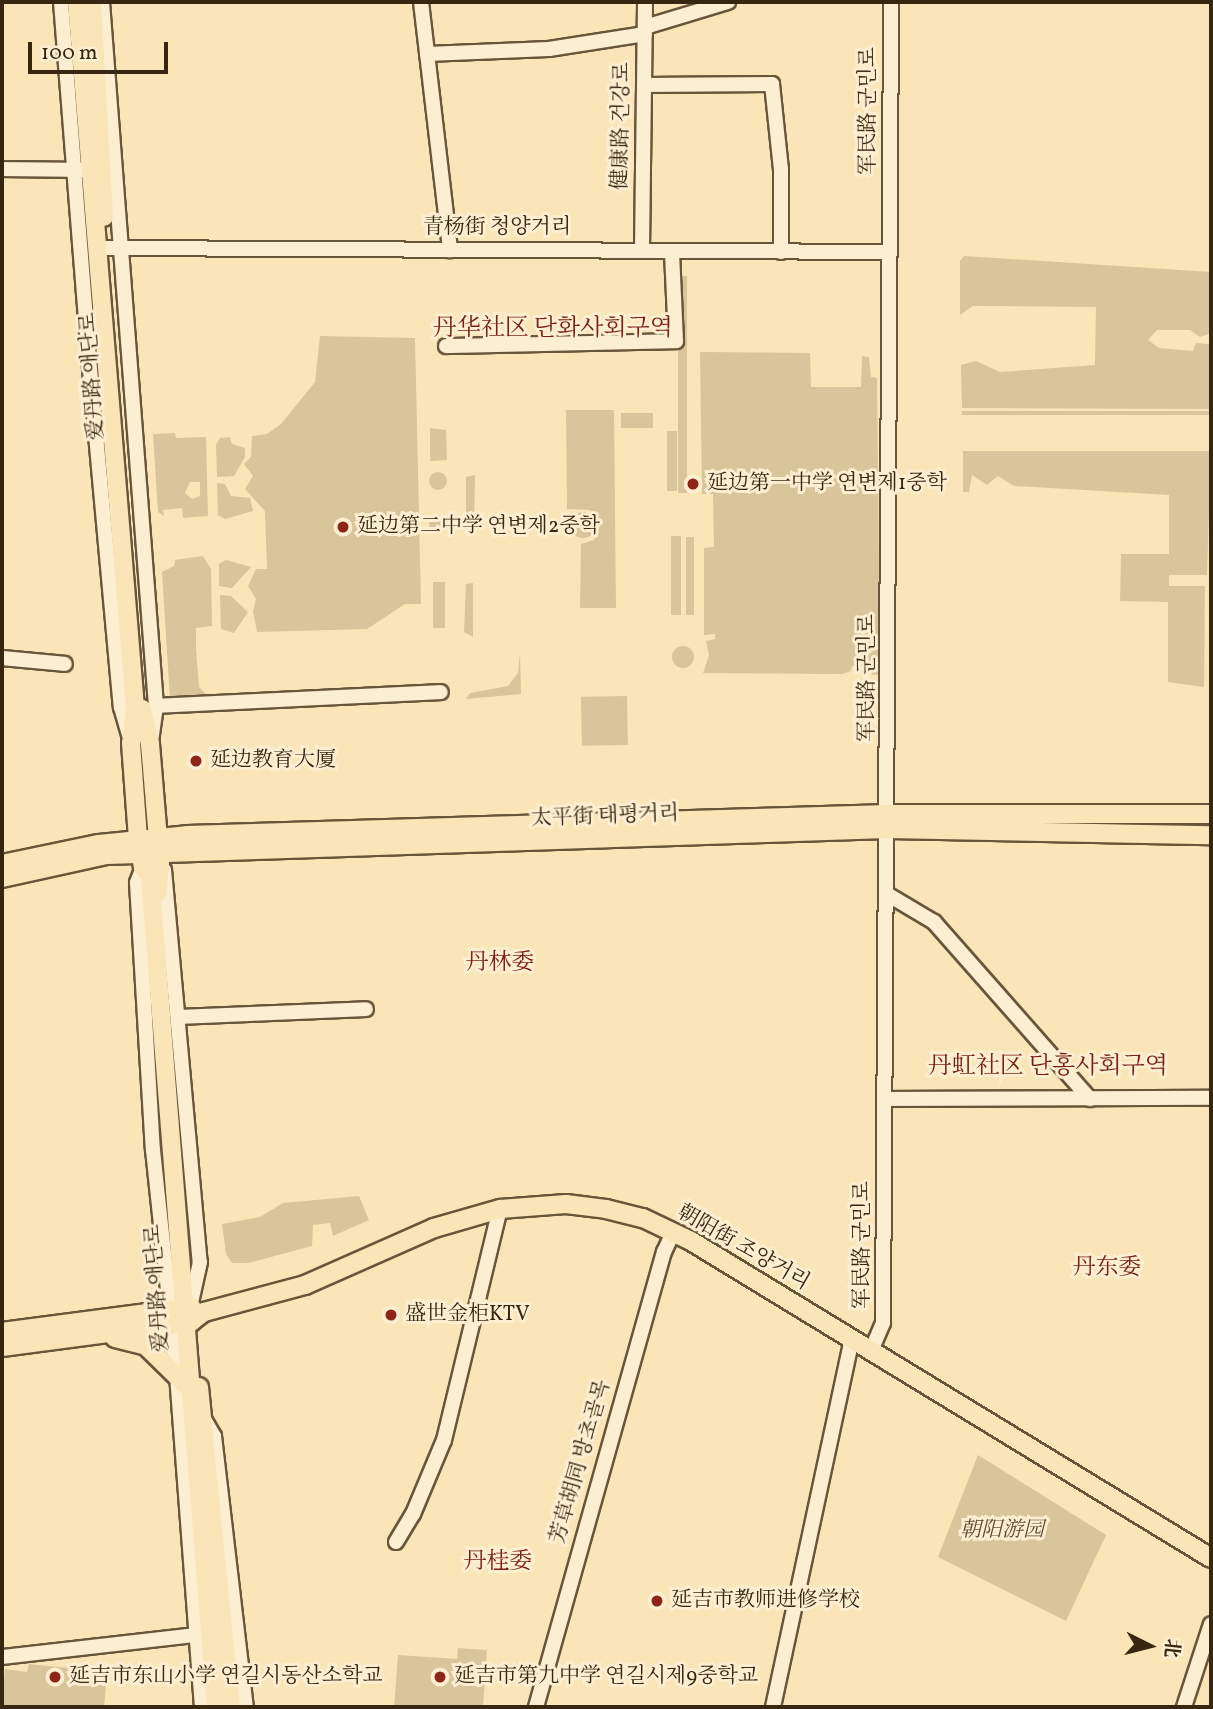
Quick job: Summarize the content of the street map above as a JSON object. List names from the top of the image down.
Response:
{
  "streets": {
    "main road": ["爱丹路 애단로", "太平街 태평거리", "朝阳街 조양거리"],
    "street": [
      "军民路 군민로",
      "健康路 건강로",
      "青杨街 청양거리",
      "芳草胡同 방초골목"
    ]
  },
  "crossings": [
    ["军民路 군민로", "青杨街 청양거리"],
    ["军民路 군민로", "太平街 태평거리"],
    ["军民路 군민로", "朝阳街 조양거리"],
    ["健康路 건강로", "青杨街 청양거리"],
    ["青杨街 청양거리", "爱丹路 애단로"],
    ["爱丹路 애단로", "太平街 태평거리"],
    ["爱丹路 애단로", "朝阳街 조양거리"],
    ["朝阳街 조양거리", "芳草胡同 방초골목"]
  ],
  "districts": [
    "丹华社区 단화사회구역",
    "丹林委",
    "丹虹社区 단홍사회구역",
    "丹东委",
    "丹桂委"
  ],
  "parks": ["朝阳游园"],
  "places": [
    "延边第一中学 연변제1중학",
    "延边第二中学 연변제2중학",
    "延边教育大厦",
    "盛世金柜KTV",
    "延吉市教师进修学校",
    "延吉市东山小学 연길시동산소학교",
    "延吉市第九中学 연길시제9중학교"
  ],
  "scale_bar": "100 m",
  "north": "right"
}
